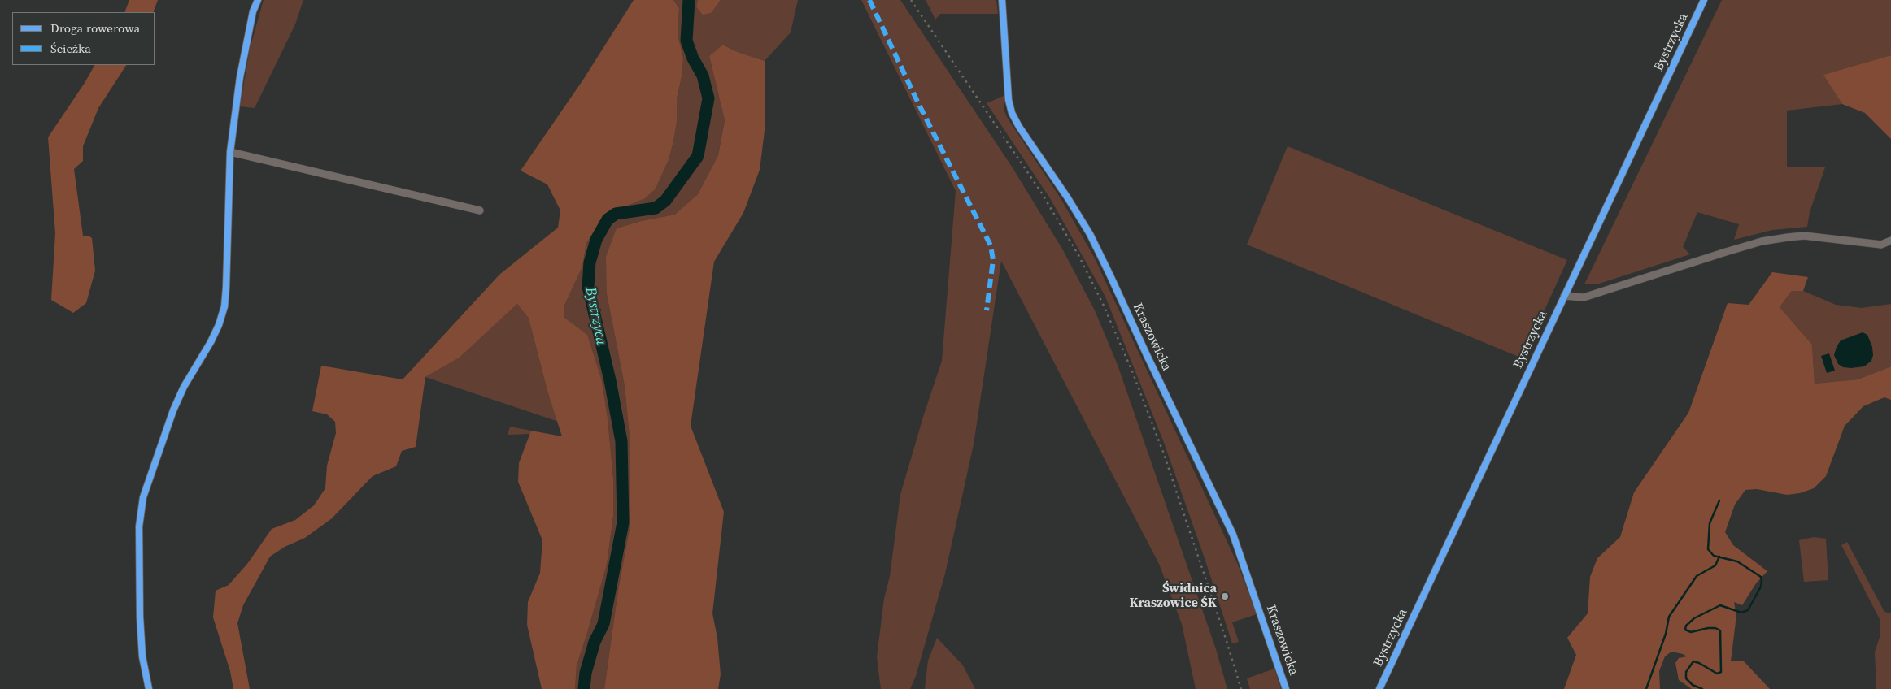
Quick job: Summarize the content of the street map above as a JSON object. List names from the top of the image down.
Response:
{
  "streets": {
    "street": ["Bystrzycka", "Kraszowicka"]
  },
  "water": ["Bystrzyca"],
  "places": ["Świdnica Kraszowice ŚK"],
  "legend": ["Droga rowerowa", "Ścieżka"]
}
